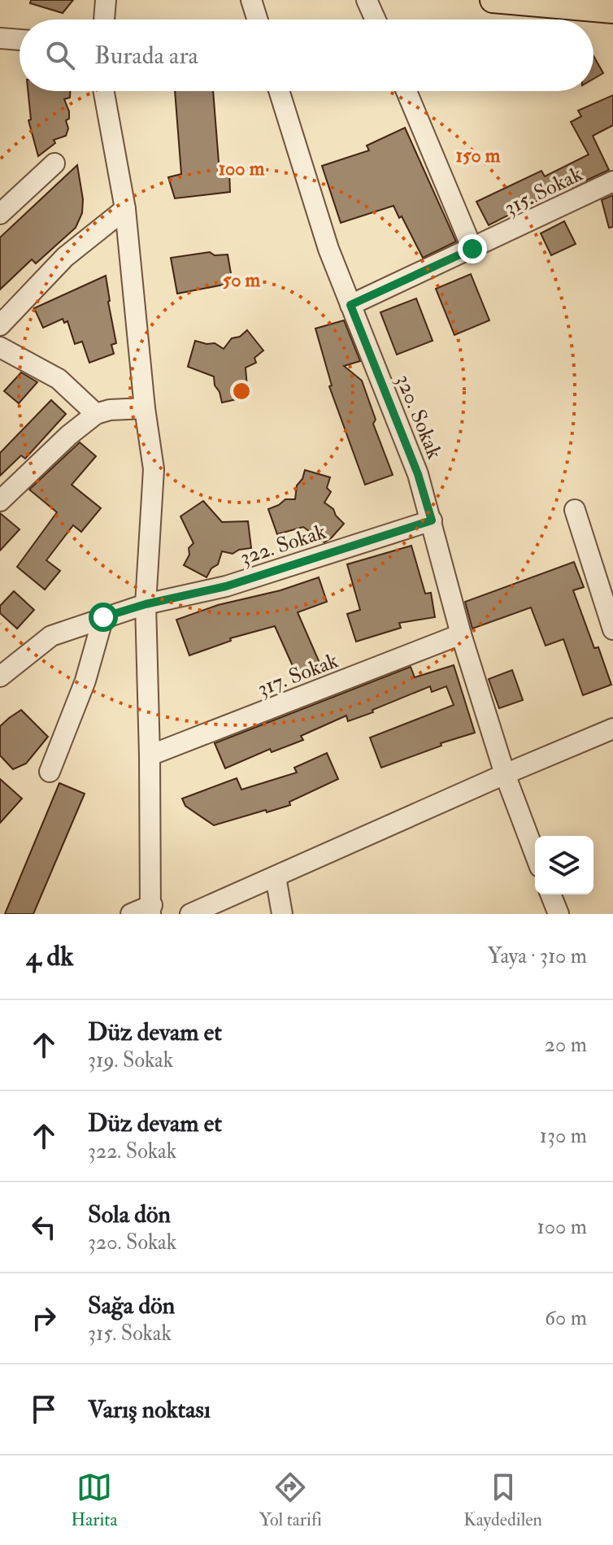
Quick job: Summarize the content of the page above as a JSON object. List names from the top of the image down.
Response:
{
  "streets": {
    "street": [
      "315. Sokak",
      "320. Sokak",
      "322. Sokak",
      "317. Sokak"
    ]
  },
  "crossings": [
    ["315. Sokak", "320. Sokak"],
    ["320. Sokak", "322. Sokak"],
    ["320. Sokak", "317. Sokak"]
  ],
  "page": {
    "search": "Burada ara",
    "heading": ["4 dk", "Yaya · 310 m"],
    "list": [
      ["Düz devam et", "319. Sokak", "20 m"],
      ["Düz devam et", "322. Sokak", "130 m"],
      ["Sola dön", "320. Sokak", "100 m"],
      ["Sağa dön", "315. Sokak", "60 m"],
      "Varış noktası"
    ],
    "nav": ["Harita", "Yol tarifi", "Kaydedilen"]
  },
  "rings": ["150 m", "100 m", "50 m"]
}
